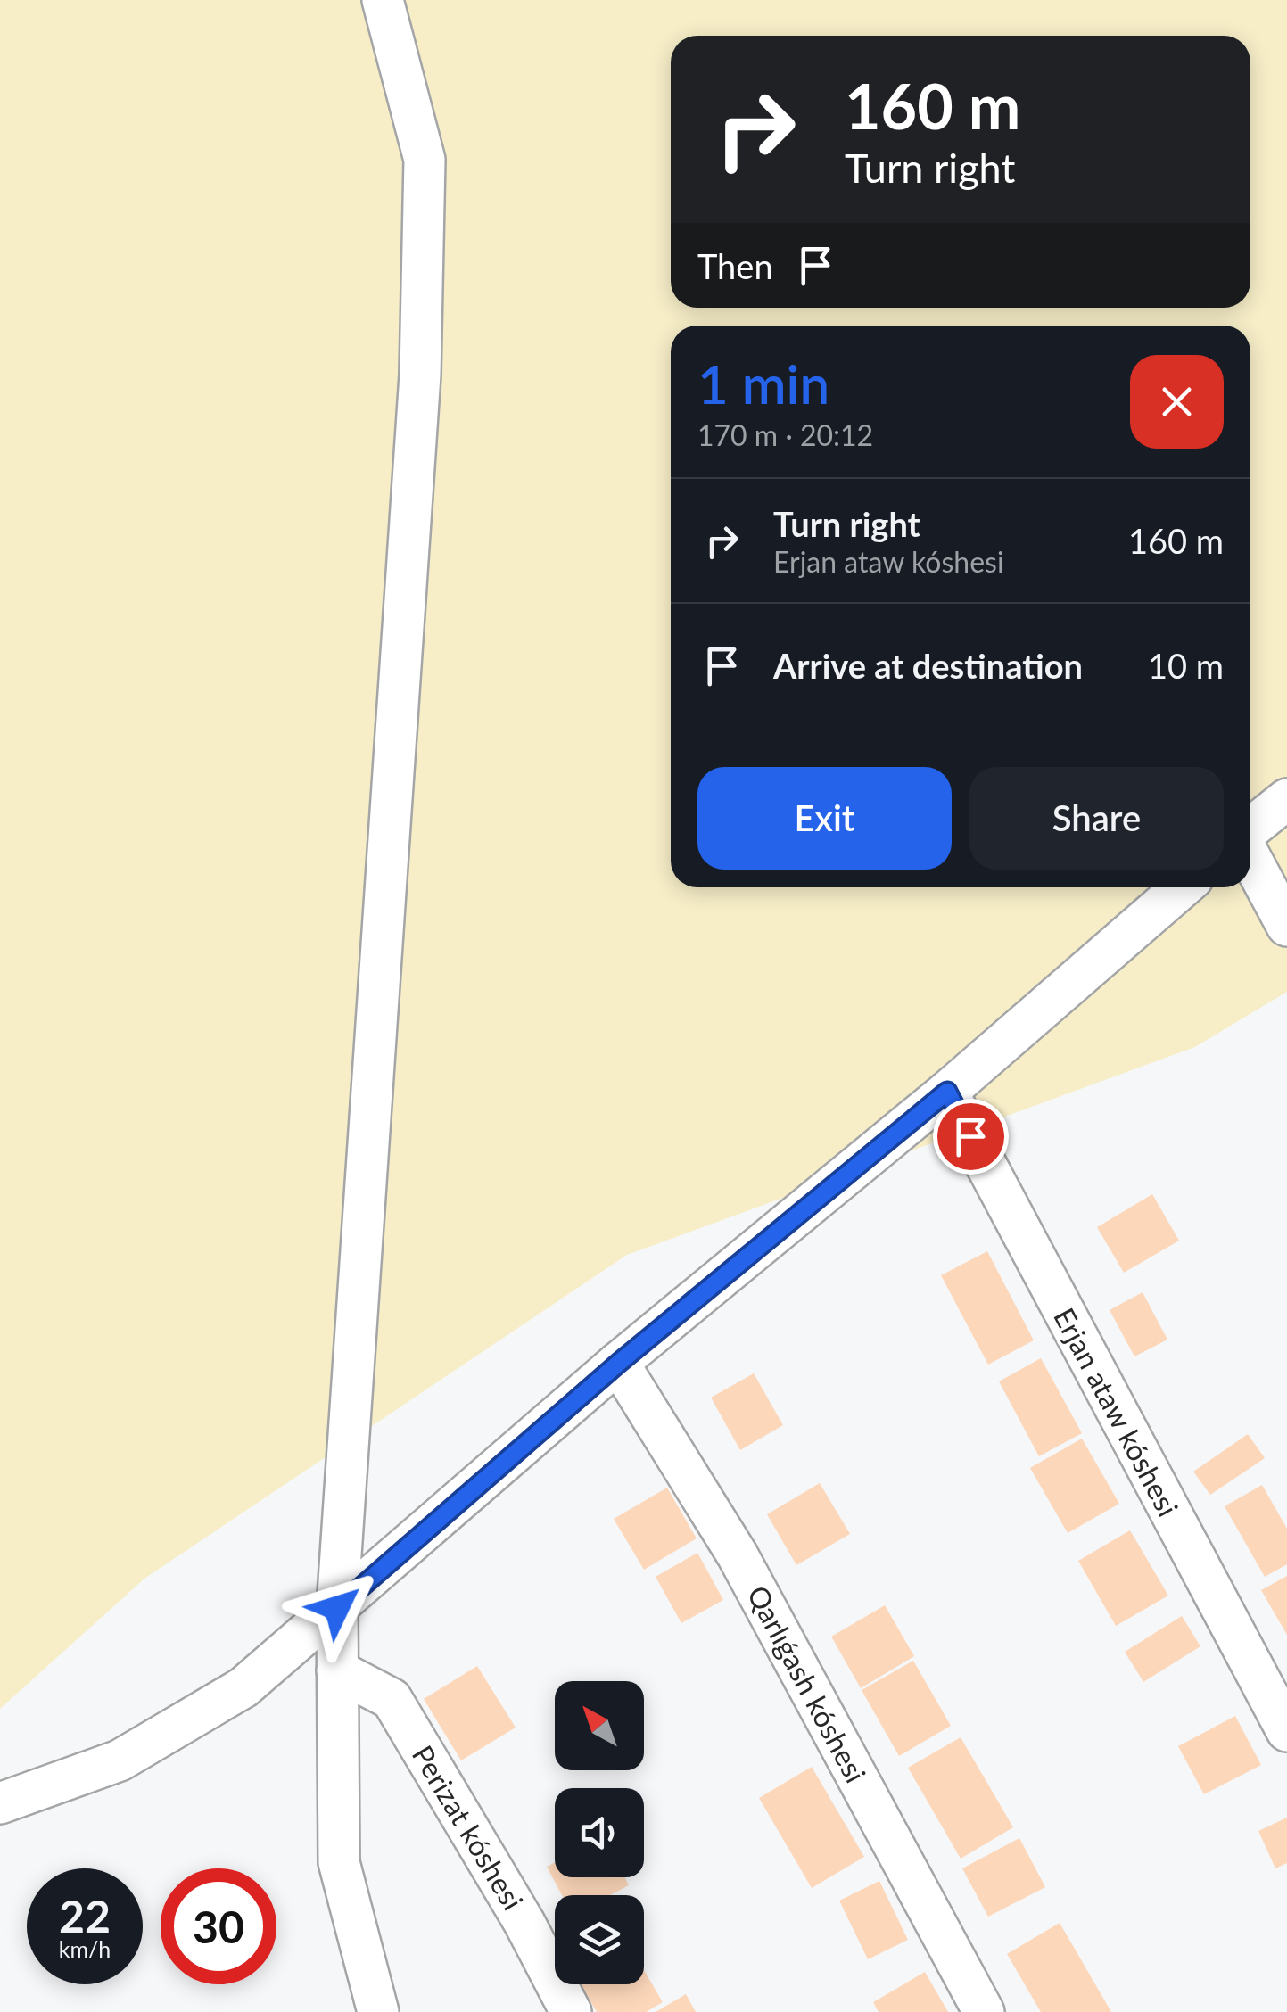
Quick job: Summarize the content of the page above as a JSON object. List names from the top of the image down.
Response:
{
  "streets": {
    "street": ["Erjan ataw kóshesi", "Qarlıǵash kóshesi", "Perizat kóshesi"]
  },
  "north": "top left",
  "page": {
    "turn": ["160 m", "Turn right"],
    "then": "Then",
    "heading": ["1 min", "170 m · 20:12"],
    "list": [
      {
        "name": "Turn right",
        "note": "Erjan ataw kóshesi",
        "value": "160 m"
      },
      {
        "name": "Arrive at destination",
        "value": "10 m"
      }
    ],
    "buttons": ["Exit", "Share"],
    "speed": "22 km/h",
    "limit": "30"
  }
}
